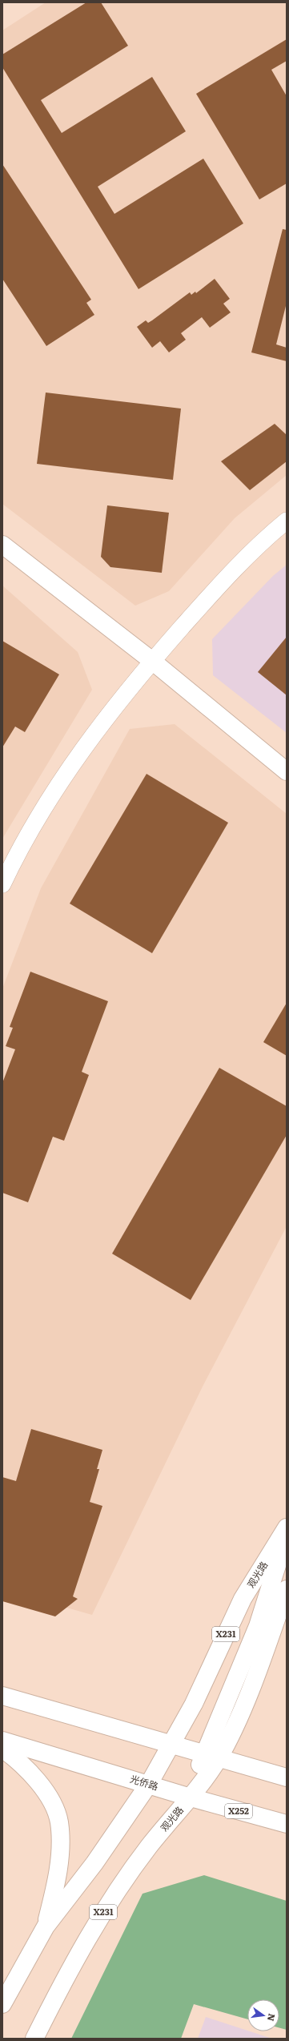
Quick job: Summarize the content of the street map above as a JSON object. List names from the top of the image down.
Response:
{
  "streets": {
    "main road": [
      "观光路",
      "X231",
      "光侨路",
      "X252"
    ]
  },
  "crossings": [
    ["观光路", "X231"],
    ["观光路", "光侨路"],
    ["X231", "光侨路"]
  ],
  "north": "right"
}
